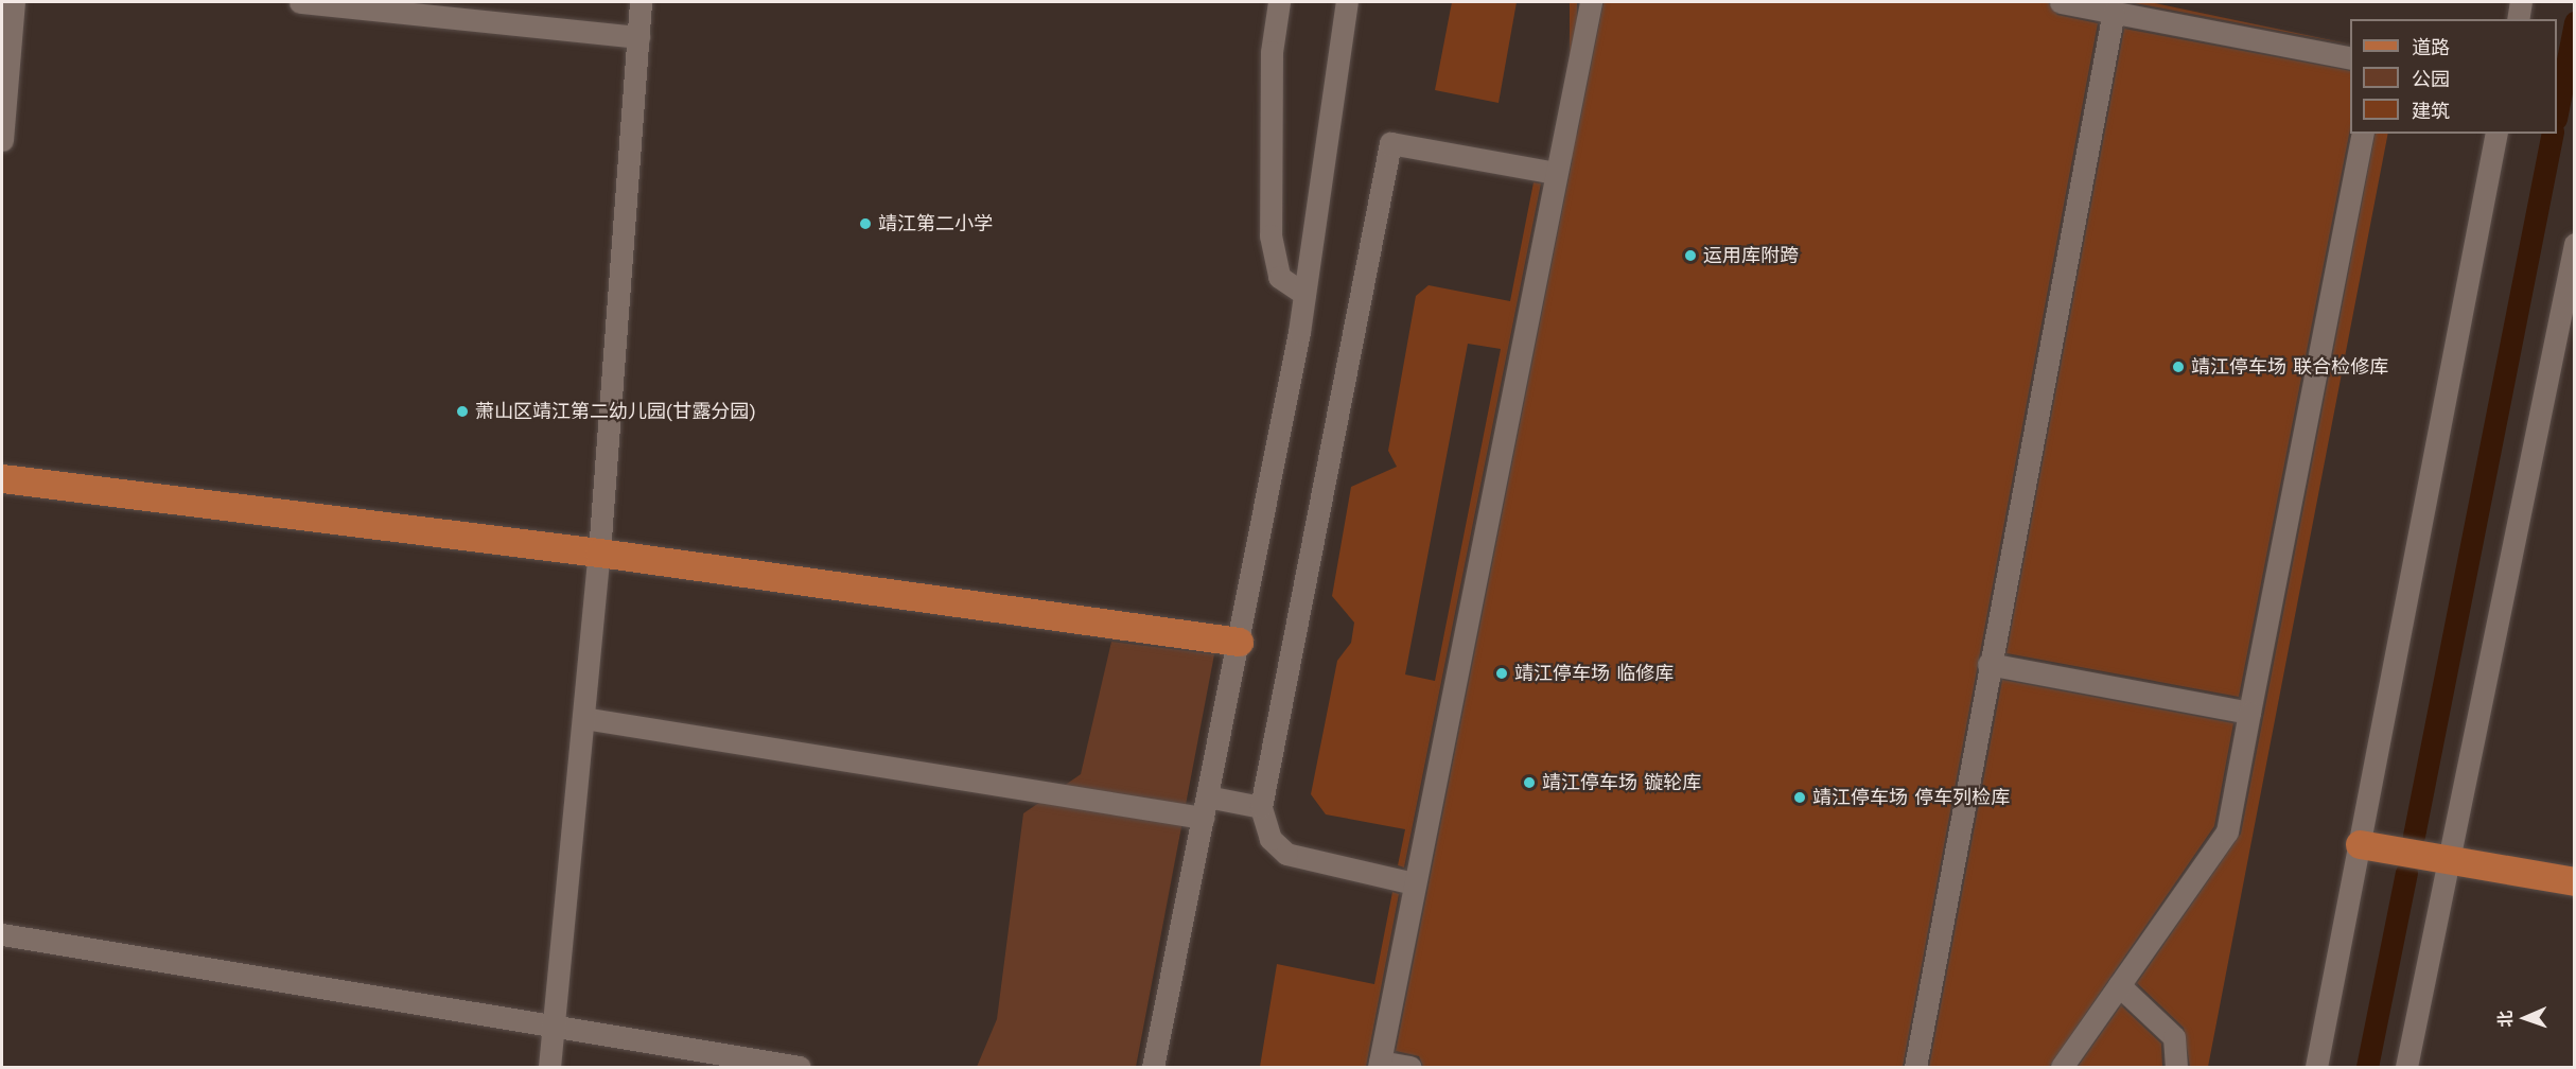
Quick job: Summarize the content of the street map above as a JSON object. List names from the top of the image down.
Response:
{
  "places": [
    "靖江第二小学",
    "运用库附跨",
    "靖江停车场 联合检修库",
    "萧山区靖江第二幼儿园(甘露分园)",
    "靖江停车场 临修库",
    "靖江停车场 镟轮库",
    "靖江停车场 停车列检库"
  ],
  "legend": ["道路", "公园", "建筑"],
  "north": "left"
}
